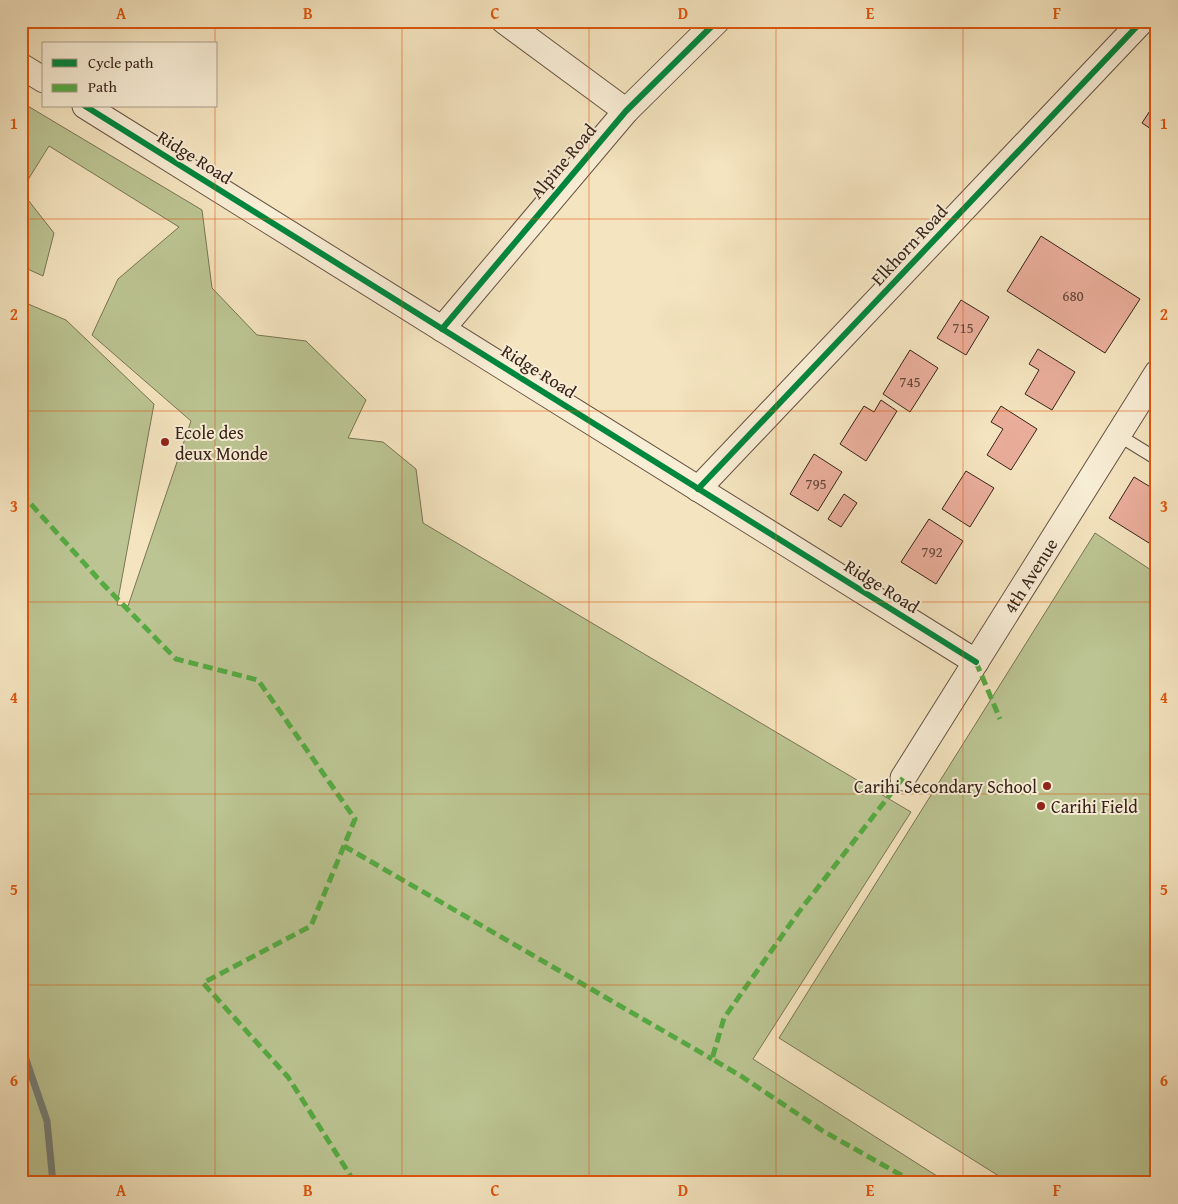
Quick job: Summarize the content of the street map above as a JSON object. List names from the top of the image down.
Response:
{
  "streets": {
    "street": [
      "Ridge Road",
      "Alpine Road",
      "Elkhorn Road",
      "4th Avenue"
    ]
  },
  "crossings": [
    ["Ridge Road", "Alpine Road"],
    ["Ridge Road", "Elkhorn Road"],
    ["Ridge Road", "4th Avenue"]
  ],
  "places": ["Ecole des deux Monde", "Carihi Secondary School", "Carihi Field"],
  "house_numbers": [
    "680",
    "715",
    "745",
    "795",
    "792"
  ],
  "legend": ["Cycle path", "Path"],
  "grid": {
    "columns": [
      "A",
      "B",
      "C",
      "D",
      "E",
      "F"
    ],
    "rows": [
      "1",
      "2",
      "3",
      "4",
      "5",
      "6"
    ]
  }
}
